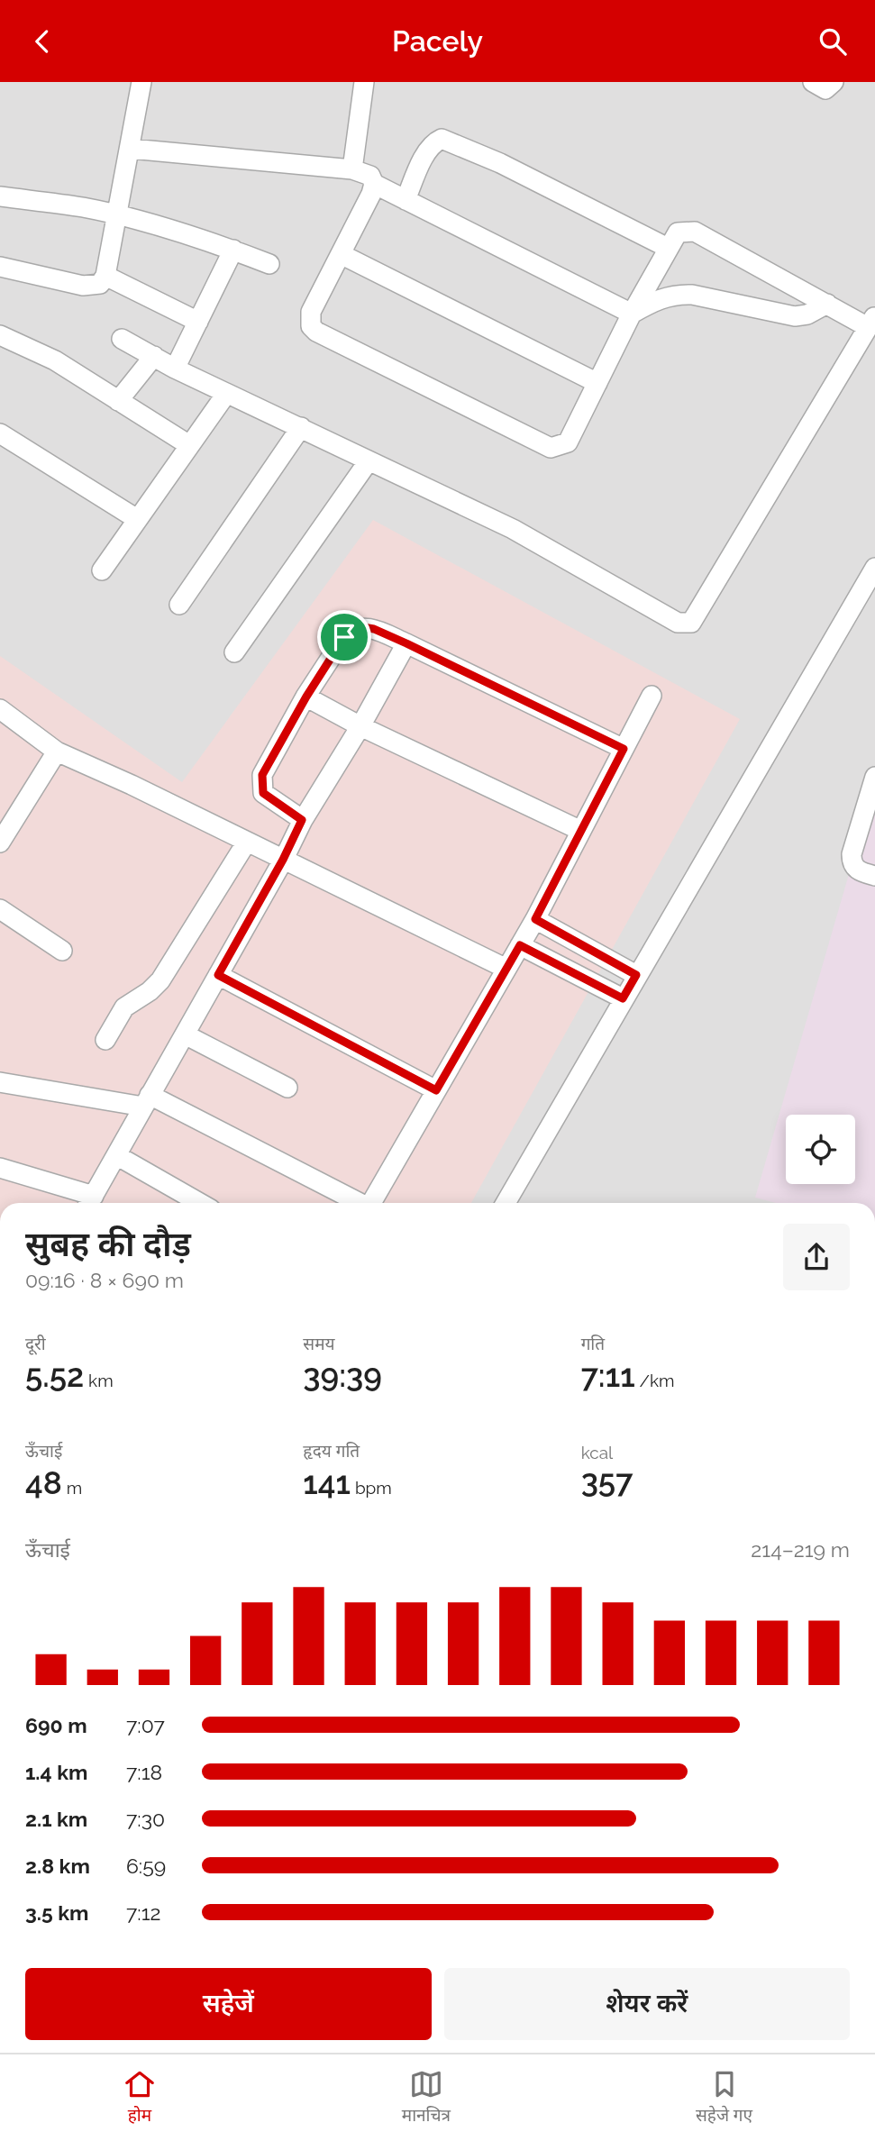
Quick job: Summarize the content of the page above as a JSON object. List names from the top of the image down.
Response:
{
  "page": {
    "header": "Pacely",
    "heading": ["सुबह की दौड़", "09:16 · 8 × 690 m"],
    "stats": [
      ["दूरी", "5.52 km"],
      ["समय", "39:39"],
      ["गति", "7:11 /km"],
      ["ऊँचाई", "48 m"],
      ["हृदय गति", "141 bpm"],
      ["kcal", "357"]
    ],
    "chart": ["ऊँचाई", "214–219 m"],
    "list": [
      {
        "name": "690 m",
        "note": "7:07"
      },
      {
        "name": "1.4 km",
        "note": "7:18"
      },
      {
        "name": "2.1 km",
        "note": "7:30"
      },
      {
        "name": "2.8 km",
        "note": "6:59"
      },
      {
        "name": "3.5 km",
        "note": "7:12"
      }
    ],
    "buttons": ["सहेजें", "शेयर करें"],
    "tabs": ["होम", "मानचित्र", "सहेजे गए"]
  }
}
